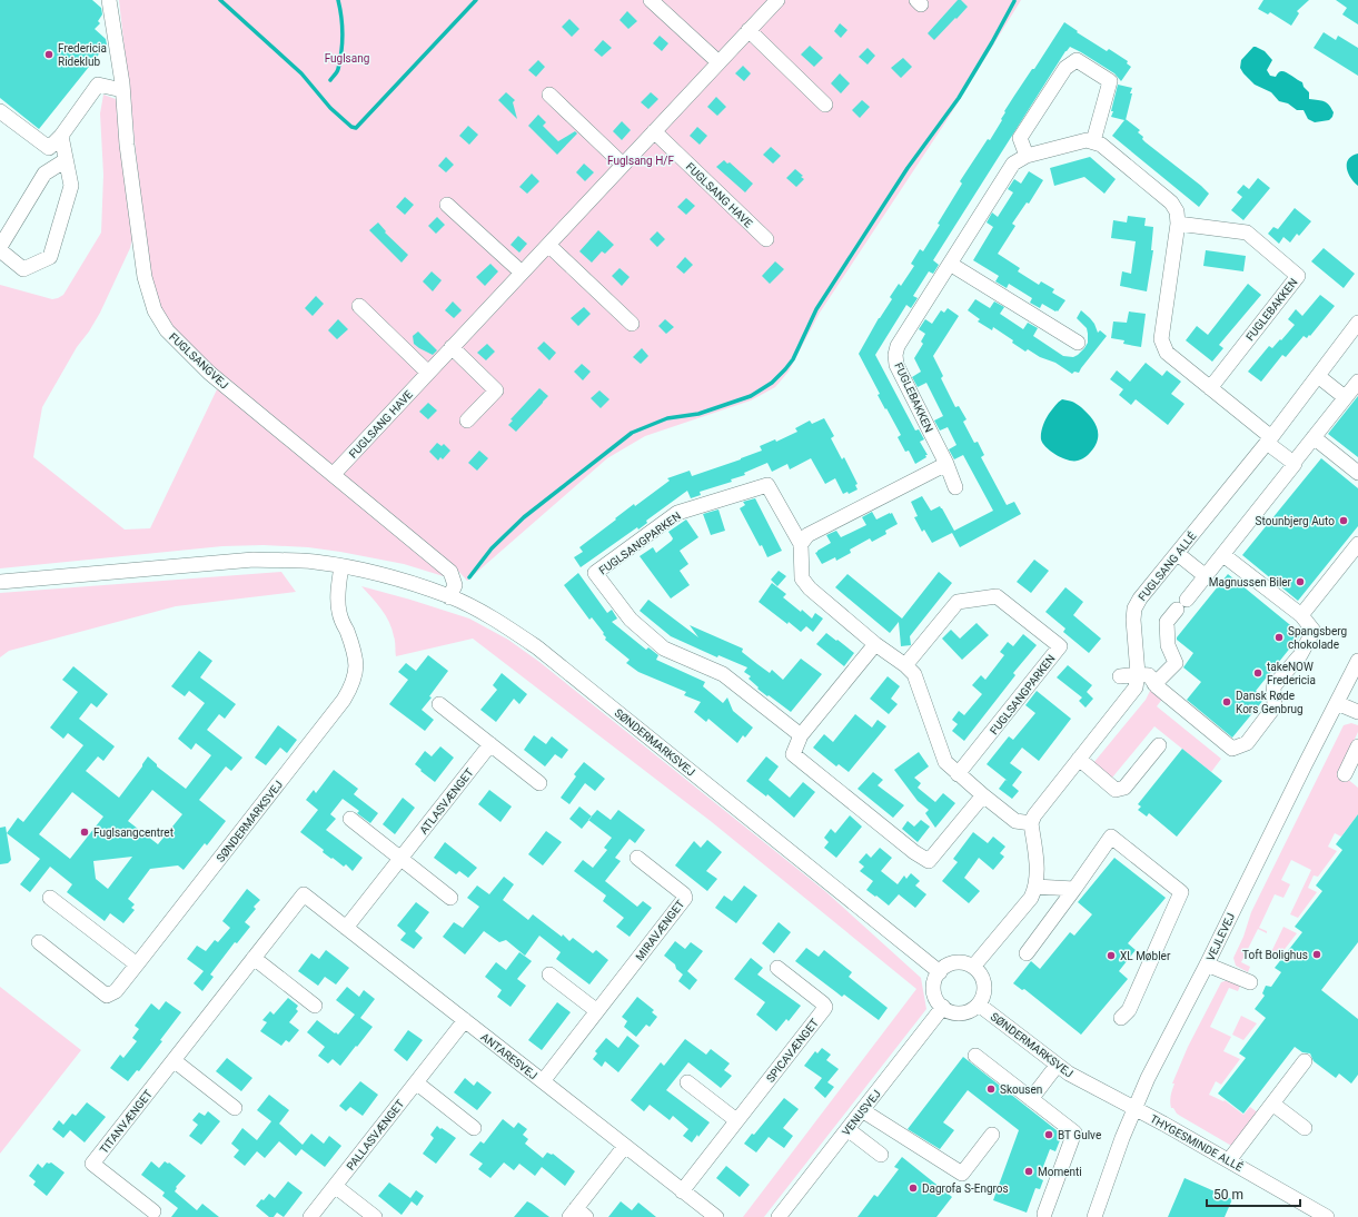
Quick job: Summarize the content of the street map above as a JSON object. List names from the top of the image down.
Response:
{
  "streets": {
    "street": [
      "FUGLSANG HAVE",
      "FUGLEBAKKEN",
      "FUGLSANGVEJ",
      "FUGLSANGPARKEN",
      "FUGLSANG ALLÉ",
      "SØNDERMARKSVEJ",
      "ATLASVÆNGET",
      "MIRAVÆNGET",
      "VEJLEVEJ",
      "SPICAVÆNGET",
      "ANTARESVEJ",
      "VENUSVEJ",
      "TITANVÆNGET",
      "PALLASVÆNGET",
      "THYGESMINDE ALLÉ"
    ]
  },
  "crossings": [
    ["FUGLSANG HAVE", "FUGLSANGVEJ"],
    ["FUGLSANGVEJ", "SØNDERMARKSVEJ"],
    ["FUGLSANGPARKEN", "FUGLSANG ALLÉ"],
    ["SØNDERMARKSVEJ", "VEJLEVEJ"],
    ["SØNDERMARKSVEJ", "VENUSVEJ"],
    ["SØNDERMARKSVEJ", "THYGESMINDE ALLÉ"],
    ["ATLASVÆNGET", "ANTARESVEJ"],
    ["MIRAVÆNGET", "ANTARESVEJ"],
    ["VEJLEVEJ", "THYGESMINDE ALLÉ"],
    ["SPICAVÆNGET", "ANTARESVEJ"],
    ["ANTARESVEJ", "TITANVÆNGET"],
    ["ANTARESVEJ", "PALLASVÆNGET"]
  ],
  "parks": ["Fuglsang", "Fuglsang H/F"],
  "places": [
    "Fredericia Rideklub",
    "Stounbjerg Auto",
    "Magnussen Biler",
    "Spangsberg chokolade",
    "takeNOW Fredericia",
    "Dansk Røde Kors Genbrug",
    "Fuglsangcentret",
    "Toft Bolighus",
    "XL Møbler",
    "Skousen",
    "BT Gulve",
    "Momenti",
    "Dagrofa S-Engros"
  ],
  "scale_bar": "50 m"
}
